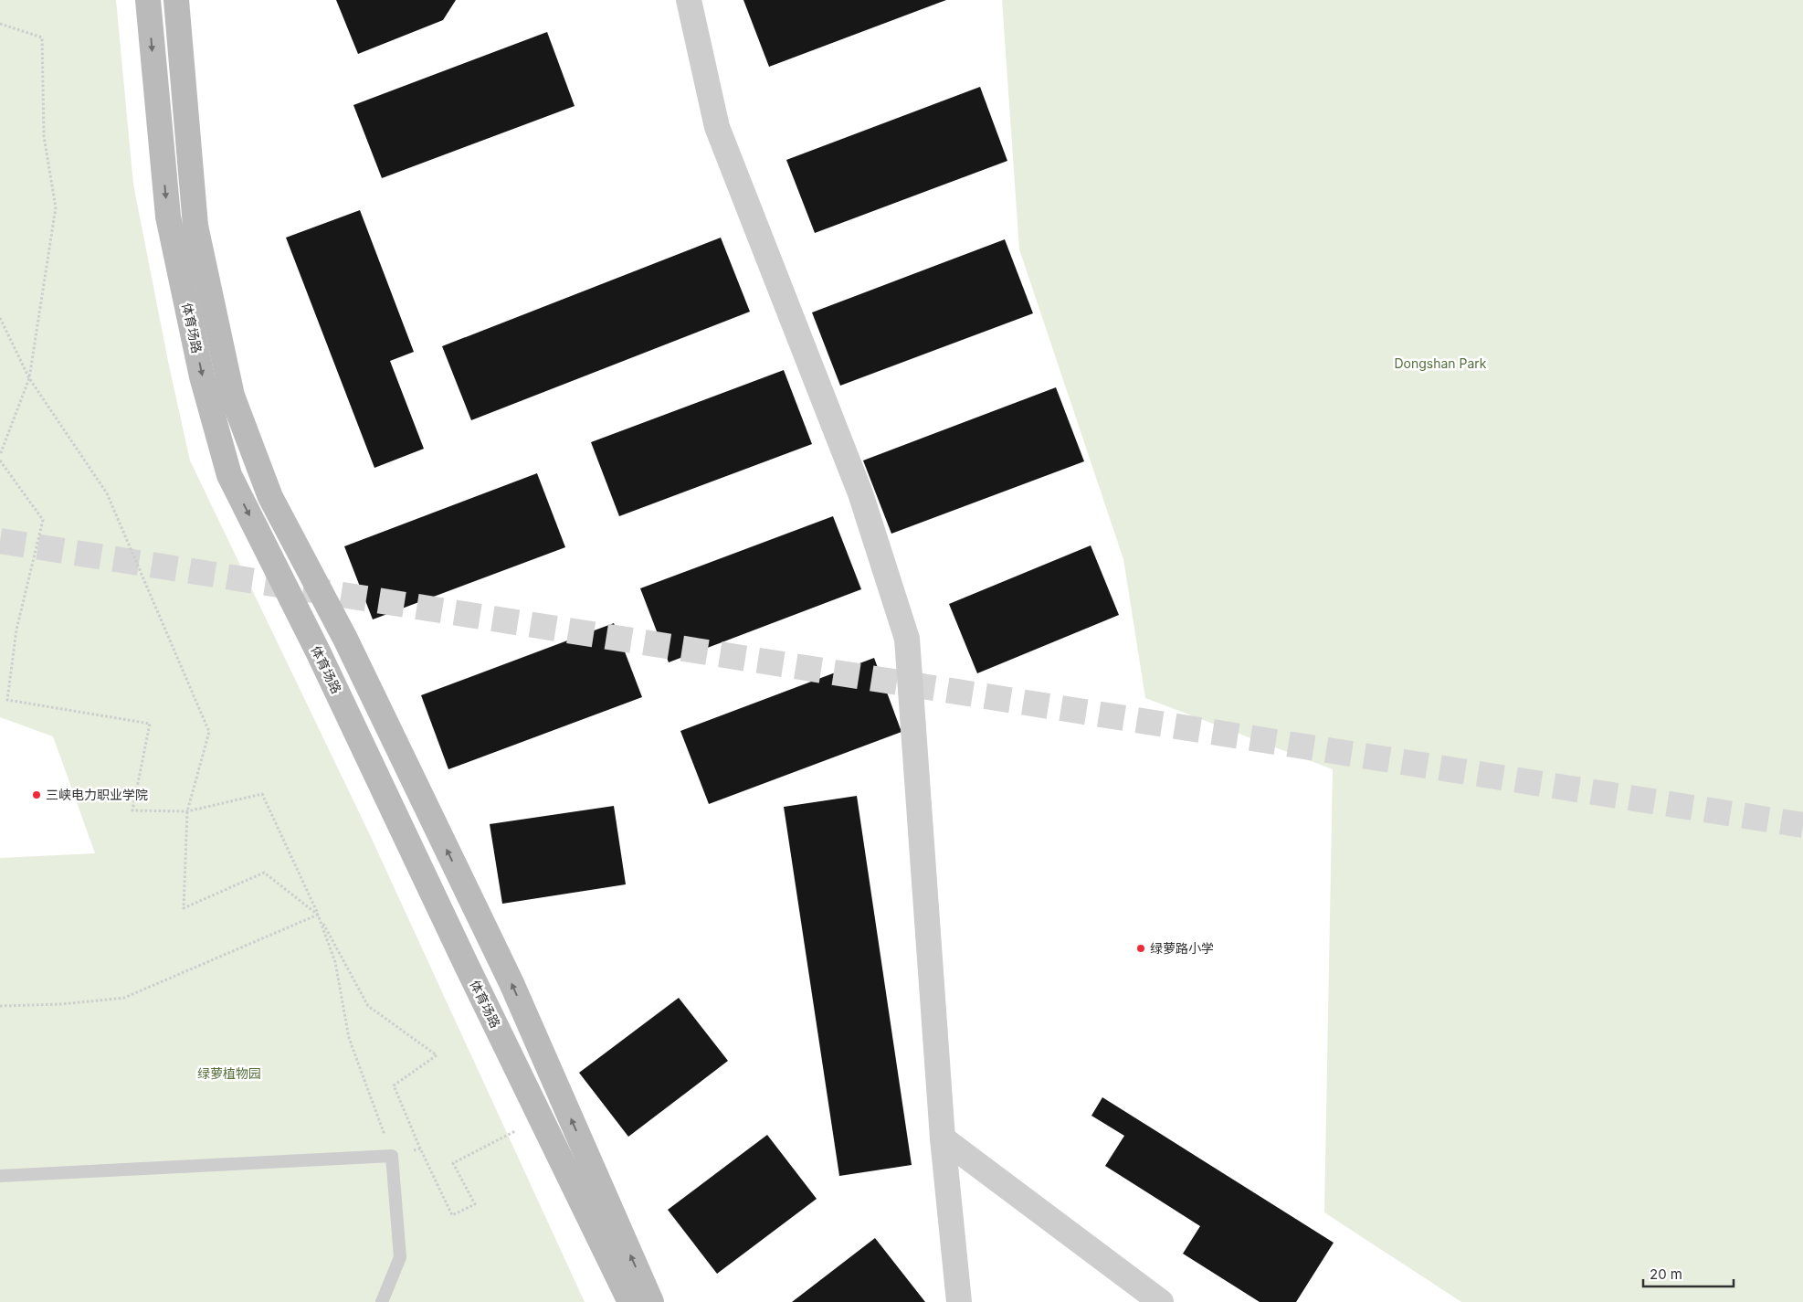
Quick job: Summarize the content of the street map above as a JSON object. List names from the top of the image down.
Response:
{
  "streets": {
    "main road": ["体育场路"]
  },
  "parks": ["Dongshan Park", "绿萝植物园"],
  "places": ["三峡电力职业学院", "绿萝路小学"],
  "scale_bar": "20 m"
}
